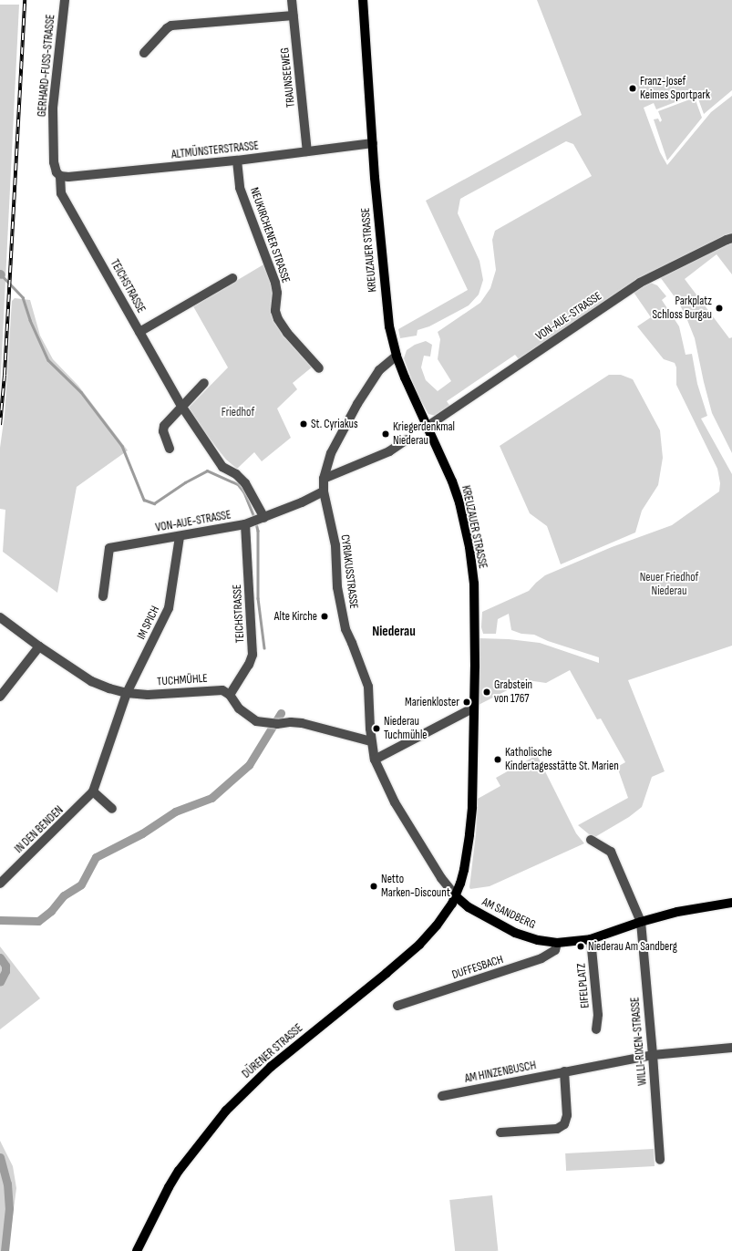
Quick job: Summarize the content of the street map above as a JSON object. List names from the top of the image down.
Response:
{
  "streets": {
    "main road": ["KREUZAUER STRASSE", "AM SANDBERG", "DÜRENER STRASSE"],
    "street": [
      "GERHARD-FUSS-STRASSE",
      "TRAUNSEEWEG",
      "ALTMÜNSTERSTRASSE",
      "NEUKIRCHENER STRASSE",
      "TEICHSTRASSE",
      "VON-AUE-STRASSE",
      "CYRIAKUSSTRASSE",
      "IM SPICH",
      "TUCHMÜHLE",
      "IN DEN BENDEN",
      "DUFFESBACH",
      "EIFELPLATZ",
      "WILLI-RIXEN-STRASSE",
      "AM HINZENBUSCH"
    ]
  },
  "crossings": [
    ["GERHARD-FUSS-STRASSE", "ALTMÜNSTERSTRASSE"],
    ["GERHARD-FUSS-STRASSE", "TEICHSTRASSE"],
    ["TRAUNSEEWEG", "ALTMÜNSTERSTRASSE"],
    ["ALTMÜNSTERSTRASSE", "NEUKIRCHENER STRASSE"],
    ["ALTMÜNSTERSTRASSE", "KREUZAUER STRASSE"],
    ["ALTMÜNSTERSTRASSE", "TEICHSTRASSE"],
    ["KREUZAUER STRASSE", "VON-AUE-STRASSE"],
    ["KREUZAUER STRASSE", "CYRIAKUSSTRASSE"],
    ["KREUZAUER STRASSE", "AM SANDBERG"],
    ["KREUZAUER STRASSE", "DÜRENER STRASSE"],
    ["TEICHSTRASSE", "VON-AUE-STRASSE"],
    ["TEICHSTRASSE", "TUCHMÜHLE"],
    ["VON-AUE-STRASSE", "CYRIAKUSSTRASSE"],
    ["VON-AUE-STRASSE", "IM SPICH"],
    ["CYRIAKUSSTRASSE", "AM SANDBERG"],
    ["CYRIAKUSSTRASSE", "DÜRENER STRASSE"],
    ["IM SPICH", "TUCHMÜHLE"],
    ["IM SPICH", "IN DEN BENDEN"],
    ["TUCHMÜHLE", "IN DEN BENDEN"],
    ["AM SANDBERG", "DUFFESBACH"],
    ["AM SANDBERG", "EIFELPLATZ"],
    ["AM SANDBERG", "WILLI-RIXEN-STRASSE"],
    ["AM SANDBERG", "DÜRENER STRASSE"],
    ["WILLI-RIXEN-STRASSE", "AM HINZENBUSCH"]
  ],
  "districts": ["Niederau"],
  "parks": ["Friedhof", "Neuer Friedhof Niederau"],
  "places": [
    "Franz-Josef Keimes Sportpark",
    "Parkplatz Schloss Burgau",
    "St. Cyriakus",
    "Kriegerdenkmal Niederau",
    "Alte Kirche",
    "Grabstein von 1767",
    "Marienkloster",
    "Niederau Tuchmühle",
    "Katholische Kindertagesstätte St. Marien",
    "Netto Marken-Discount",
    "Niederau Am Sandberg"
  ]
}
